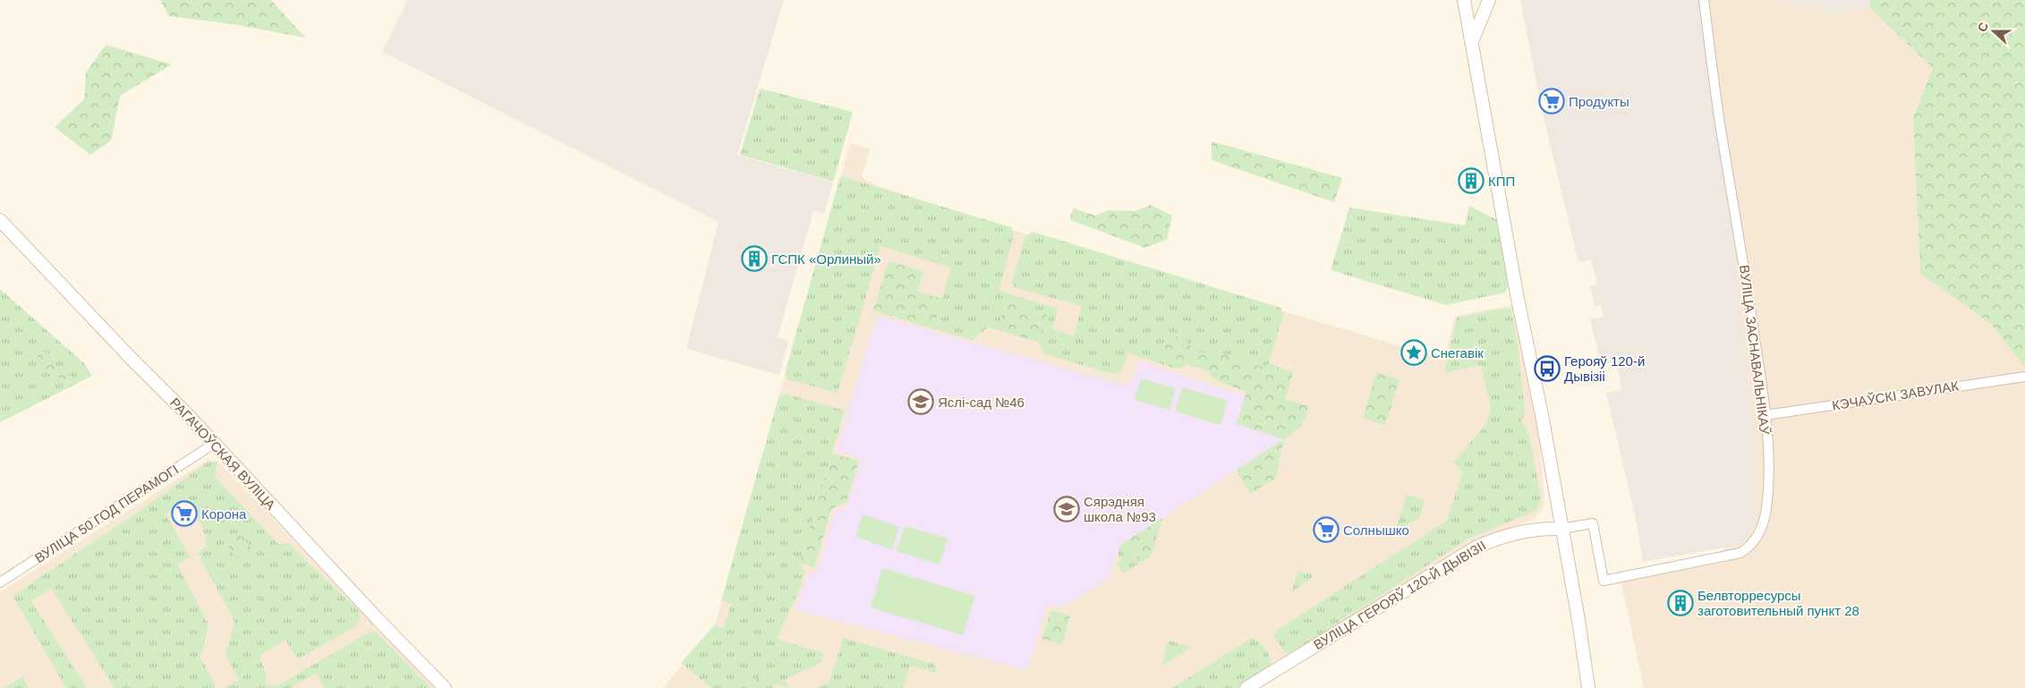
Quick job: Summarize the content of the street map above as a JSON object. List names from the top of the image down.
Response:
{
  "streets": {
    "street": [
      "ВУЛІЦА ЗАСНАВАЛЬНІКАЎ",
      "КЭЧАЎСКІ ЗАВУЛАК",
      "РАГАЧОЎСКАЯ ВУЛІЦА",
      "ВУЛІЦА 50 ГОД ПЕРАМОГІ",
      "ВУЛІЦА ГЕРОЯЎ 120-Й ДЫВІЗІІ"
    ]
  },
  "crossings": [
    ["ВУЛІЦА ЗАСНАВАЛЬНІКАЎ", "КЭЧАЎСКІ ЗАВУЛАК"],
    ["ВУЛІЦА ЗАСНАВАЛЬНІКАЎ", "ВУЛІЦА ГЕРОЯЎ 120-Й ДЫВІЗІІ"],
    ["РАГАЧОЎСКАЯ ВУЛІЦА", "ВУЛІЦА 50 ГОД ПЕРАМОГІ"]
  ],
  "places": {
    "supermarket": ["Продукты", "Корона", "Солнышко"],
    "building": ["КПП", "ГСПК «Орлиный»", "Белвторресурсы заготовительный пункт 28"],
    "place": ["Снегавік"],
    "bus stop": ["Герояў 120-й Дывізіі"],
    "school or university": ["Яслі-сад №46", "Сярэдняя школа №93"]
  },
  "north": "left"
}
